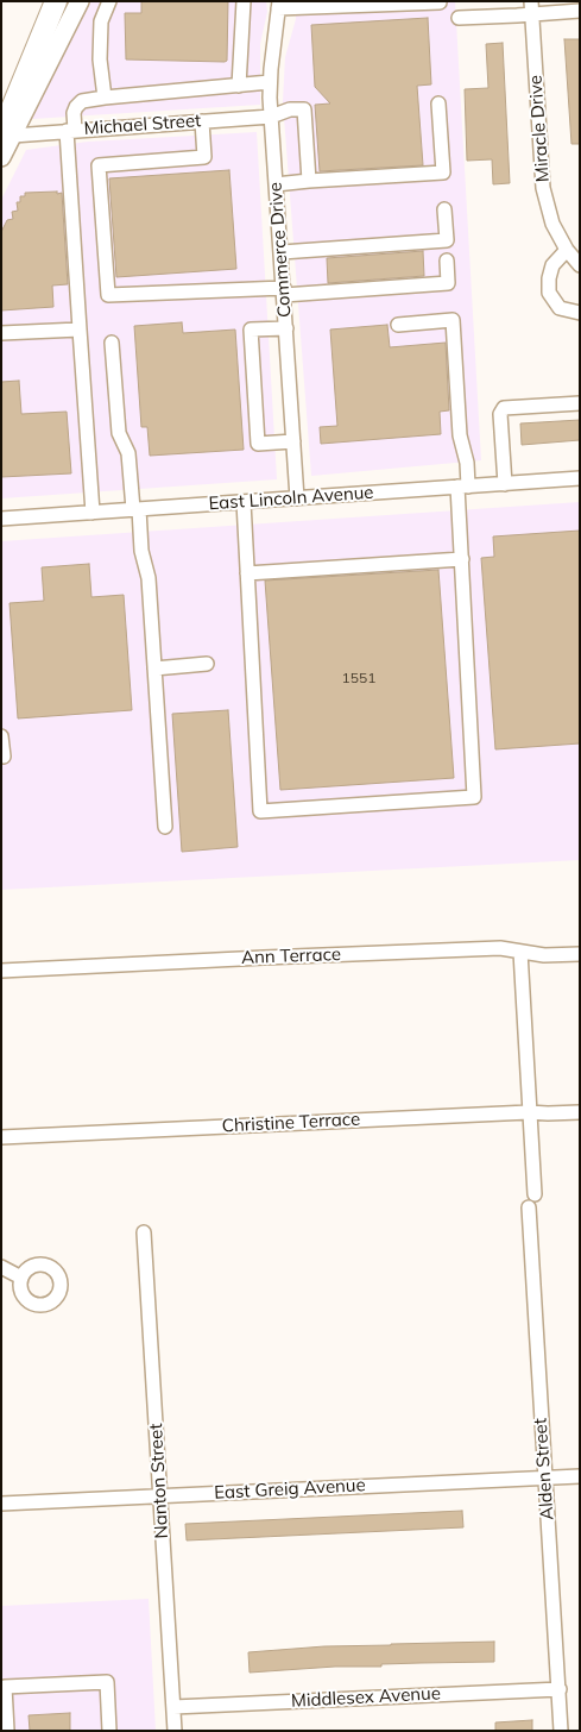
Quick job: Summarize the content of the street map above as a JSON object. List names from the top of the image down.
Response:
{
  "streets": {
    "street": [
      "Michael Street",
      "Miracle Drive",
      "Commerce Drive",
      "East Lincoln Avenue",
      "Ann Terrace",
      "Christine Terrace",
      "Alden Street",
      "Nanton Street",
      "East Greig Avenue",
      "Middlesex Avenue"
    ]
  },
  "crossings": [
    ["Michael Street", "Commerce Drive"],
    ["Commerce Drive", "East Lincoln Avenue"],
    ["Alden Street", "East Greig Avenue"],
    ["Alden Street", "Middlesex Avenue"],
    ["Nanton Street", "East Greig Avenue"],
    ["Nanton Street", "Middlesex Avenue"]
  ],
  "house_numbers": ["1551"]
}
